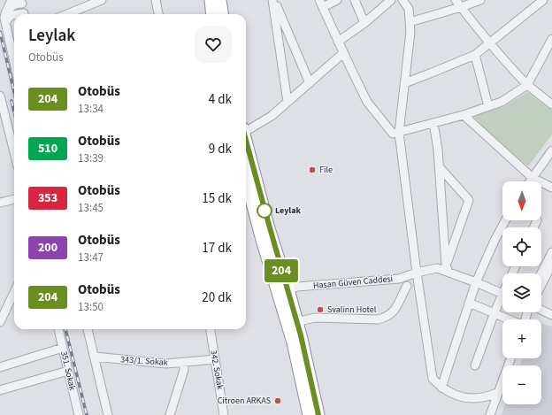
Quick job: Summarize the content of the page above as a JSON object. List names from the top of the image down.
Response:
{
  "streets": {
    "street": [
      "Hasan Güven Caddesi",
      "343/1. Sokak",
      "342. Sokak",
      "351. Sokak"
    ]
  },
  "crossings": [
    ["343/1. Sokak", "342. Sokak"]
  ],
  "places": [
    "File",
    "Leylak",
    "Svalinn Hotel",
    "Citroen ARKAS"
  ],
  "lines": ["bus line 204"],
  "north": "bottom",
  "page": {
    "on_map": "204",
    "heading": ["Leylak", "Otobüs"],
    "list": [
      {
        "mark": "204",
        "name": "Otobüs",
        "note": "13:34",
        "value": "4 dk"
      },
      {
        "mark": "510",
        "name": "Otobüs",
        "note": "13:39",
        "value": "9 dk"
      },
      {
        "mark": "353",
        "name": "Otobüs",
        "note": "13:45",
        "value": "15 dk"
      },
      {
        "mark": "200",
        "name": "Otobüs",
        "note": "13:47",
        "value": "17 dk"
      },
      {
        "mark": "204",
        "name": "Otobüs",
        "note": "13:50",
        "value": "20 dk"
      }
    ],
    "map_buttons": ["+", "−"]
  }
}
